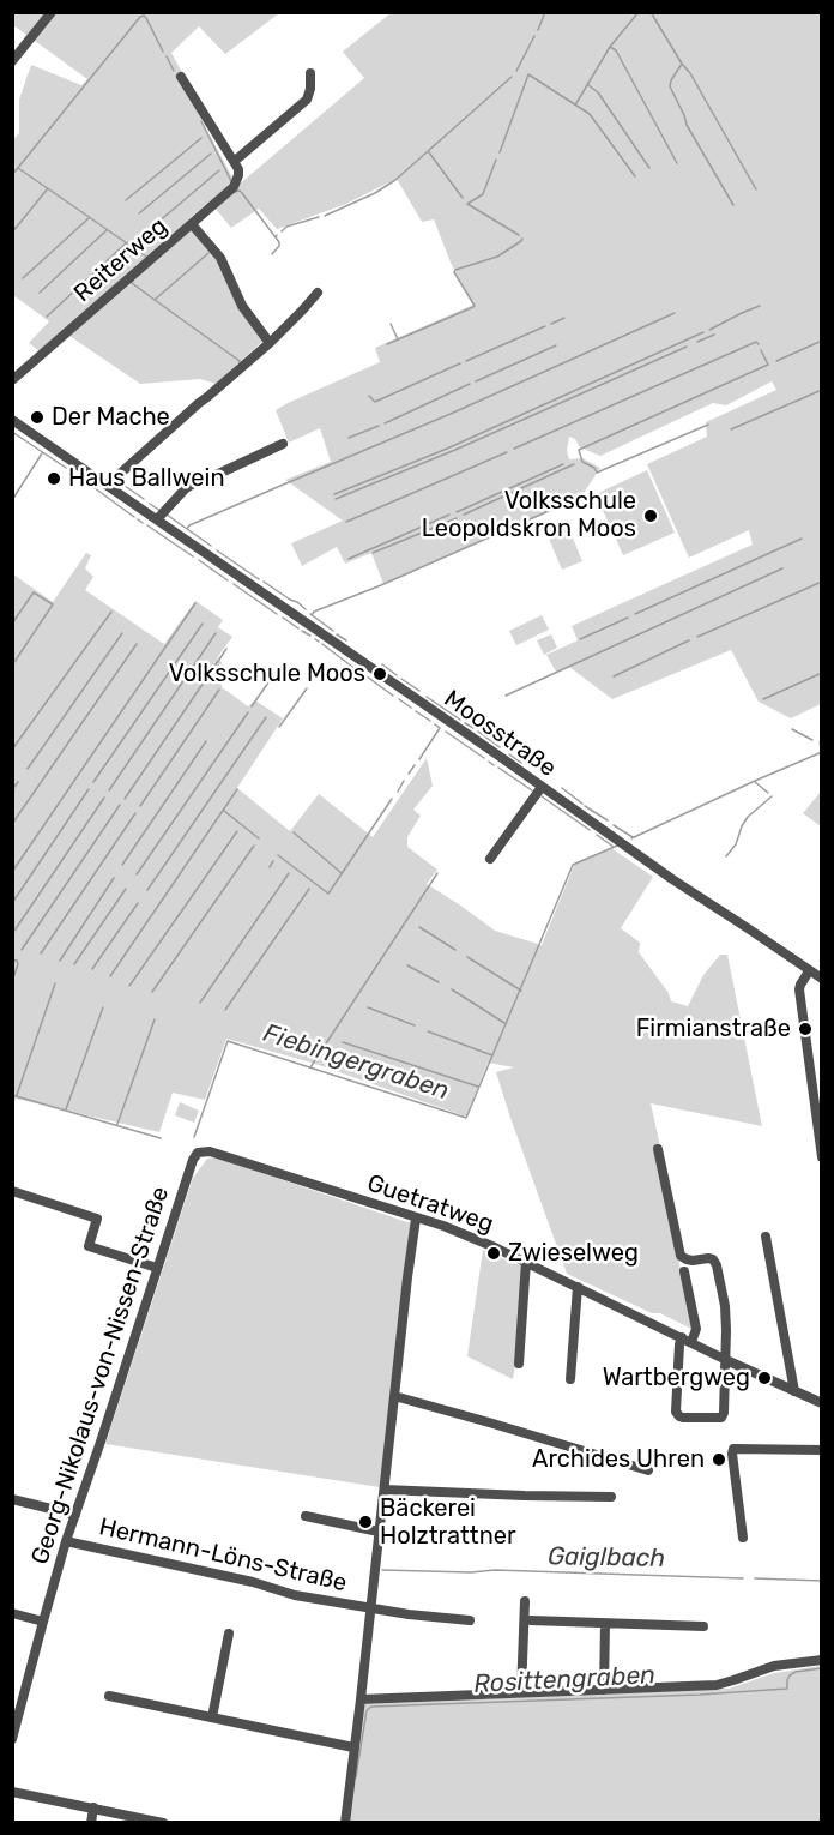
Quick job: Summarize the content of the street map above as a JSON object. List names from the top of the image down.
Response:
{
  "streets": {
    "street": [
      "Reiterweg",
      "Moosstraße",
      "Guetratweg",
      "Georg-Nikolaus-von-Nissen-Straße",
      "Hermann-Löns-Straße"
    ]
  },
  "crossings": [
    ["Guetratweg", "Georg-Nikolaus-von-Nissen-Straße"],
    ["Georg-Nikolaus-von-Nissen-Straße", "Hermann-Löns-Straße"]
  ],
  "water": ["Fiebingergraben", "Gaiglbach", "Rosittengraben"],
  "places": [
    "Der Mache",
    "Haus Ballwein",
    "Volksschule Leopoldskron Moos",
    "Volksschule Moos",
    "Firmianstraße",
    "Zwieselweg",
    "Wartbergweg",
    "Archides Uhren",
    "Bäckerei Holztrattner"
  ]
}
